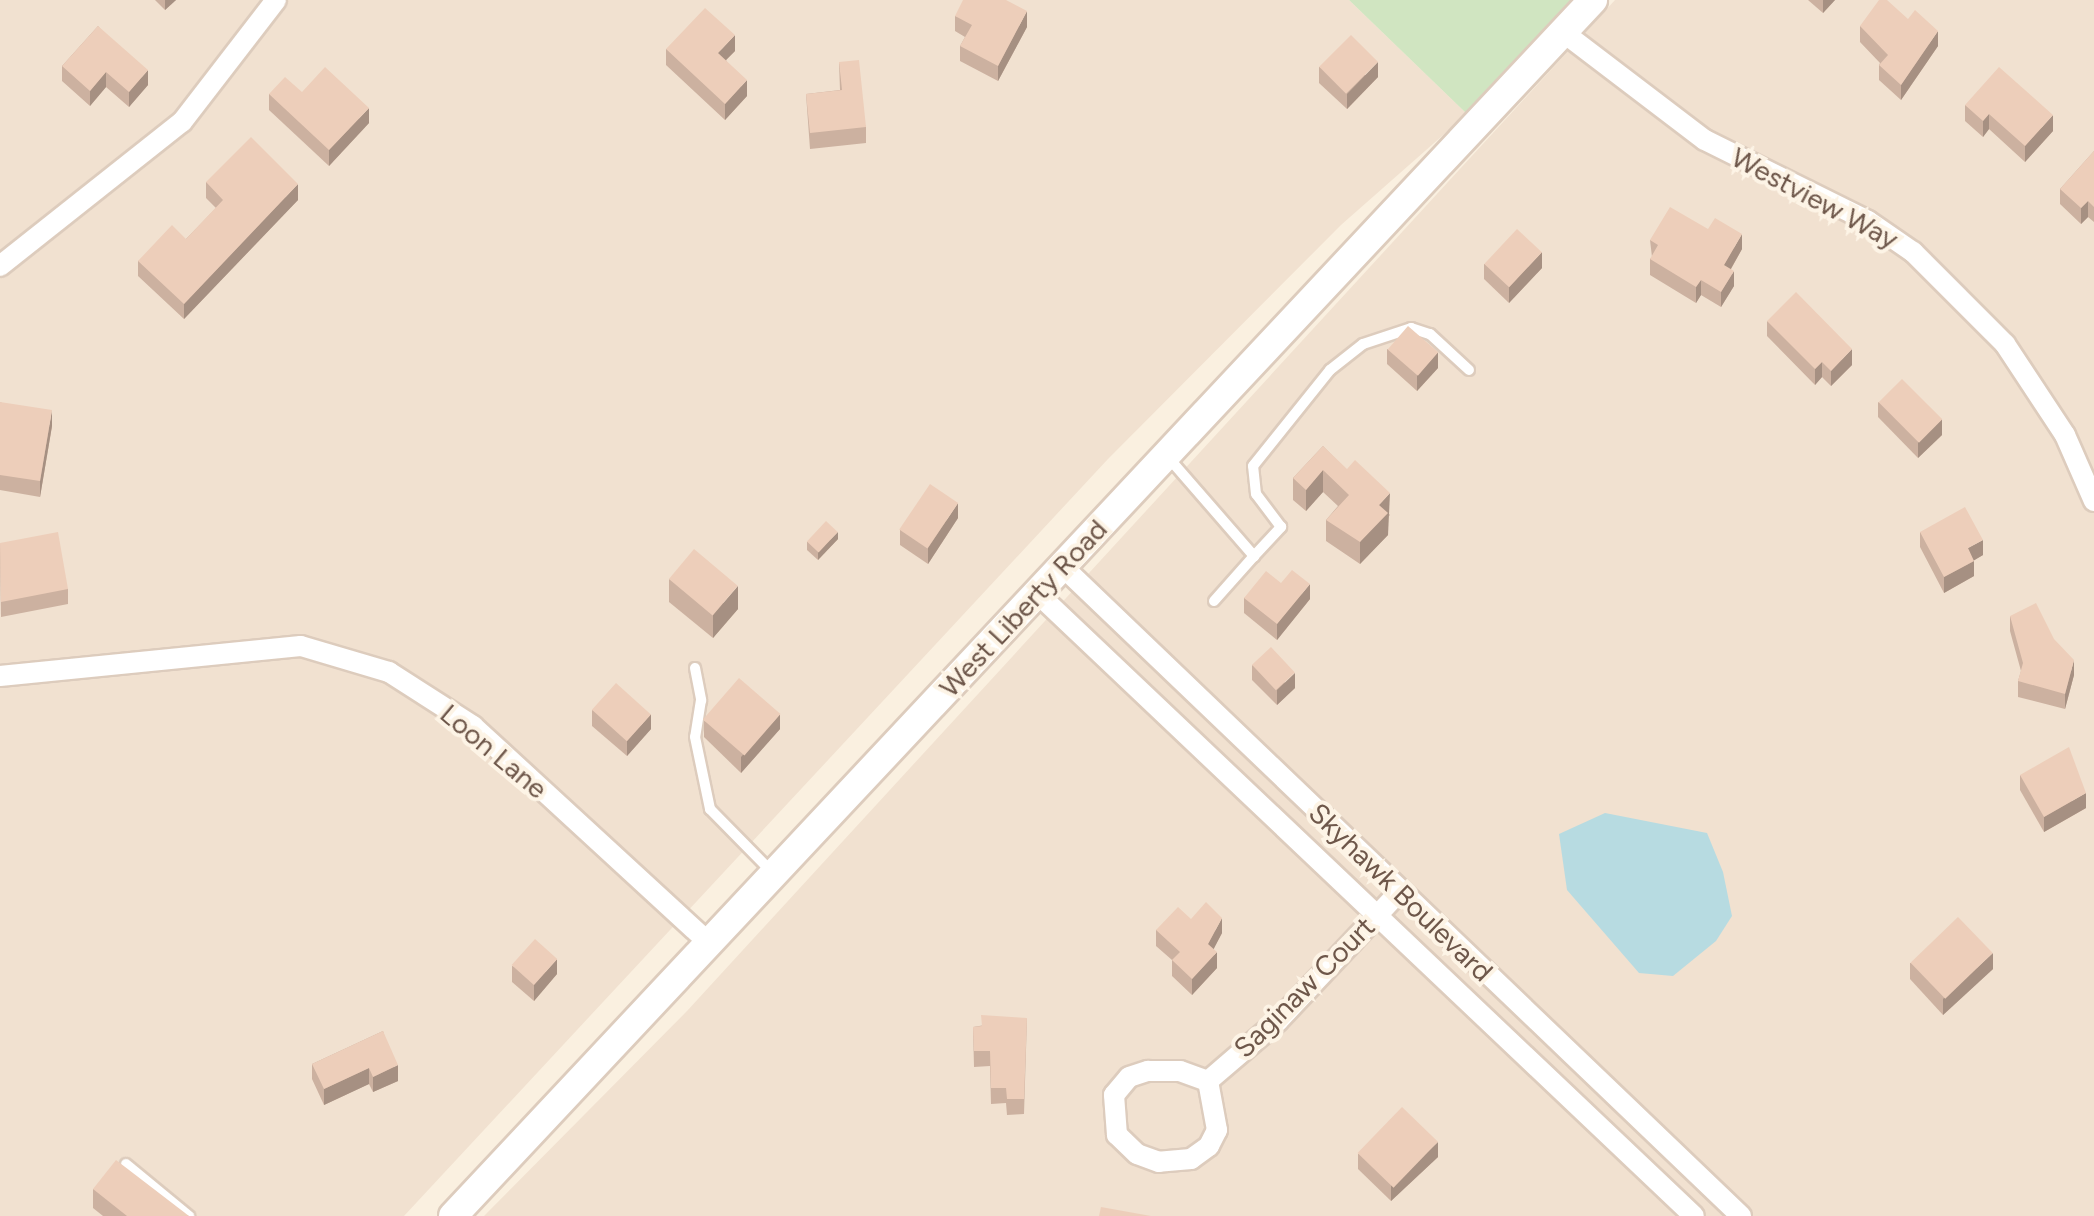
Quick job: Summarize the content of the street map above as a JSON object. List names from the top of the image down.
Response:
{
  "streets": {
    "main road": ["West Liberty Road"],
    "street": [
      "Westview Way",
      "Loon Lane",
      "Skyhawk Boulevard",
      "Saginaw Court"
    ]
  },
  "crossings": [
    ["Westview Way", "West Liberty Road"],
    ["West Liberty Road", "Loon Lane"],
    ["West Liberty Road", "Skyhawk Boulevard"],
    ["Skyhawk Boulevard", "Saginaw Court"]
  ]
}
